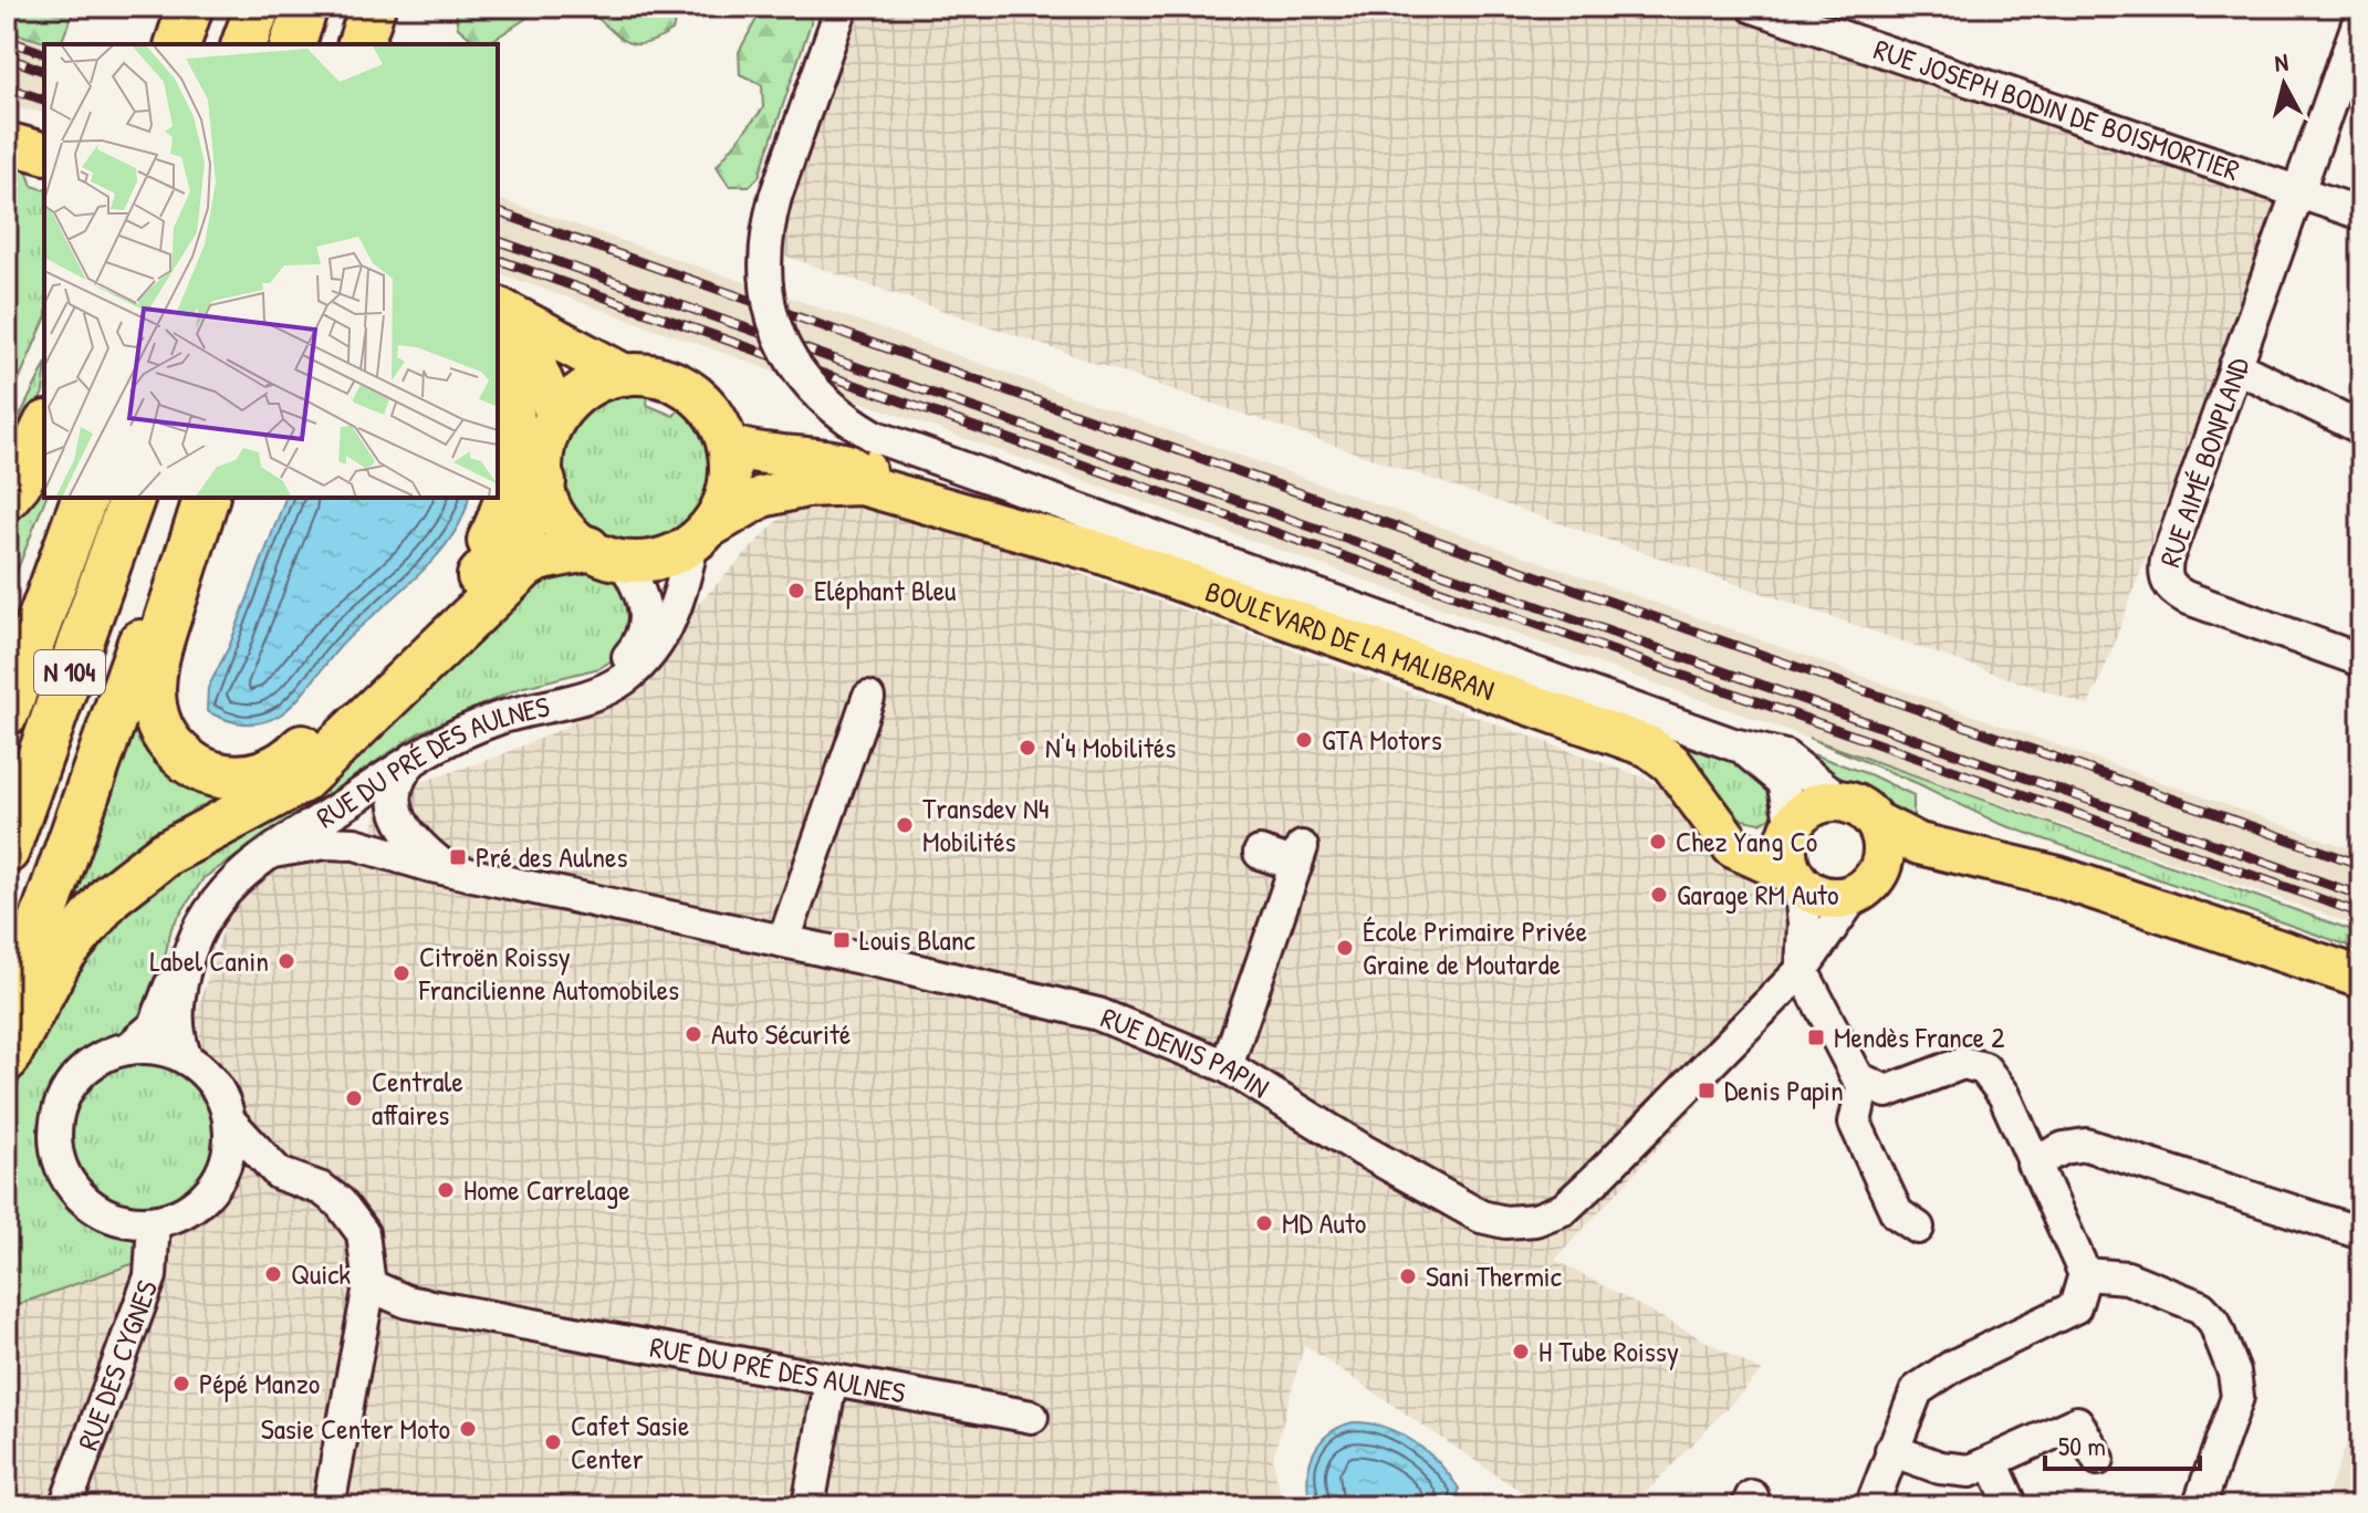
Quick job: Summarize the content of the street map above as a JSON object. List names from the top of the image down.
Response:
{
  "streets": {
    "highway": ["N 104"],
    "main road": ["BOULEVARD DE LA MALIBRAN"],
    "street": [
      "RUE JOSEPH BODIN DE BOISMORTIER",
      "RUE AIMÉ BONPLAND",
      "RUE DU PRÉ DES AULNES",
      "RUE DENIS PAPIN",
      "RUE DES CYGNES"
    ]
  },
  "crossings": [
    ["RUE JOSEPH BODIN DE BOISMORTIER", "RUE AIMÉ BONPLAND"],
    ["BOULEVARD DE LA MALIBRAN", "RUE DU PRÉ DES AULNES"],
    ["BOULEVARD DE LA MALIBRAN", "RUE DENIS PAPIN"],
    ["RUE DU PRÉ DES AULNES", "RUE DENIS PAPIN"],
    ["RUE DU PRÉ DES AULNES", "RUE DES CYGNES"]
  ],
  "places": {
    "other": [
      "Eléphant Bleu",
      "GTA Motors",
      "N'4 Mobilités",
      "Transdev N4 Mobilités",
      "Chez Yang Co",
      "Garage RM Auto",
      "École Primaire Privée Graine de Moutarde",
      "Label Canin",
      "Citroën Roissy Francilienne Automobiles",
      "Auto Sécurité",
      "Centrale affaires",
      "Home Carrelage",
      "MD Auto",
      "Quick",
      "Sani Thermic",
      "H Tube Roissy",
      "Pépé Manzo",
      "Sasie Center Moto",
      "Cafet Sasie Center"
    ],
    "transit": [
      "Pré des Aulnes",
      "Louis Blanc",
      "Mendès France 2",
      "Denis Papin"
    ]
  },
  "scale_bar": "50 m",
  "north": "top"
}
